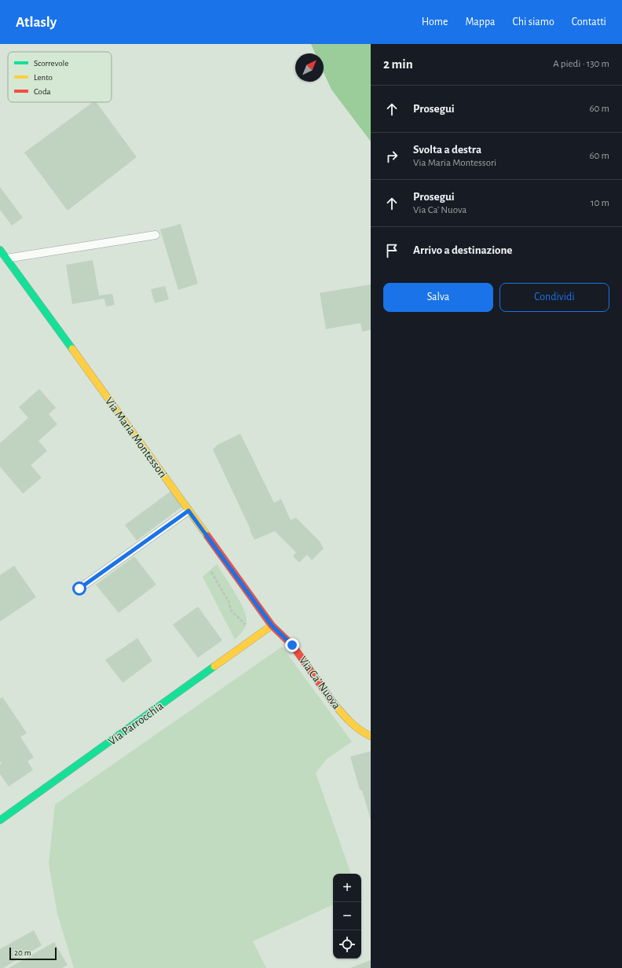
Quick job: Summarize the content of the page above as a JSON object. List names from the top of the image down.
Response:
{
  "streets": {
    "street": ["Via Maria Montessori", "Via Ca' Nuova", "Via Parrocchia"]
  },
  "crossings": [
    ["Via Maria Montessori", "Via Ca' Nuova"],
    ["Via Maria Montessori", "Via Parrocchia"],
    ["Via Ca' Nuova", "Via Parrocchia"]
  ],
  "legend": ["Scorrevole", "Lento", "Coda"],
  "scale_bar": "20 m",
  "north": "top right",
  "page": {
    "header": "Atlasly",
    "nav": [
      "Home",
      "Mappa",
      "Chi siamo",
      "Contatti"
    ],
    "heading": ["2 min", "A piedi · 130 m"],
    "list": [
      ["Prosegui", "60 m"],
      ["Svolta a destra", "Via Maria Montessori", "60 m"],
      ["Prosegui", "Via Ca' Nuova", "10 m"],
      "Arrivo a destinazione"
    ],
    "buttons": ["Salva", "Condividi"],
    "map_buttons": ["+", "−"],
    "scale": "20 m"
  }
}
